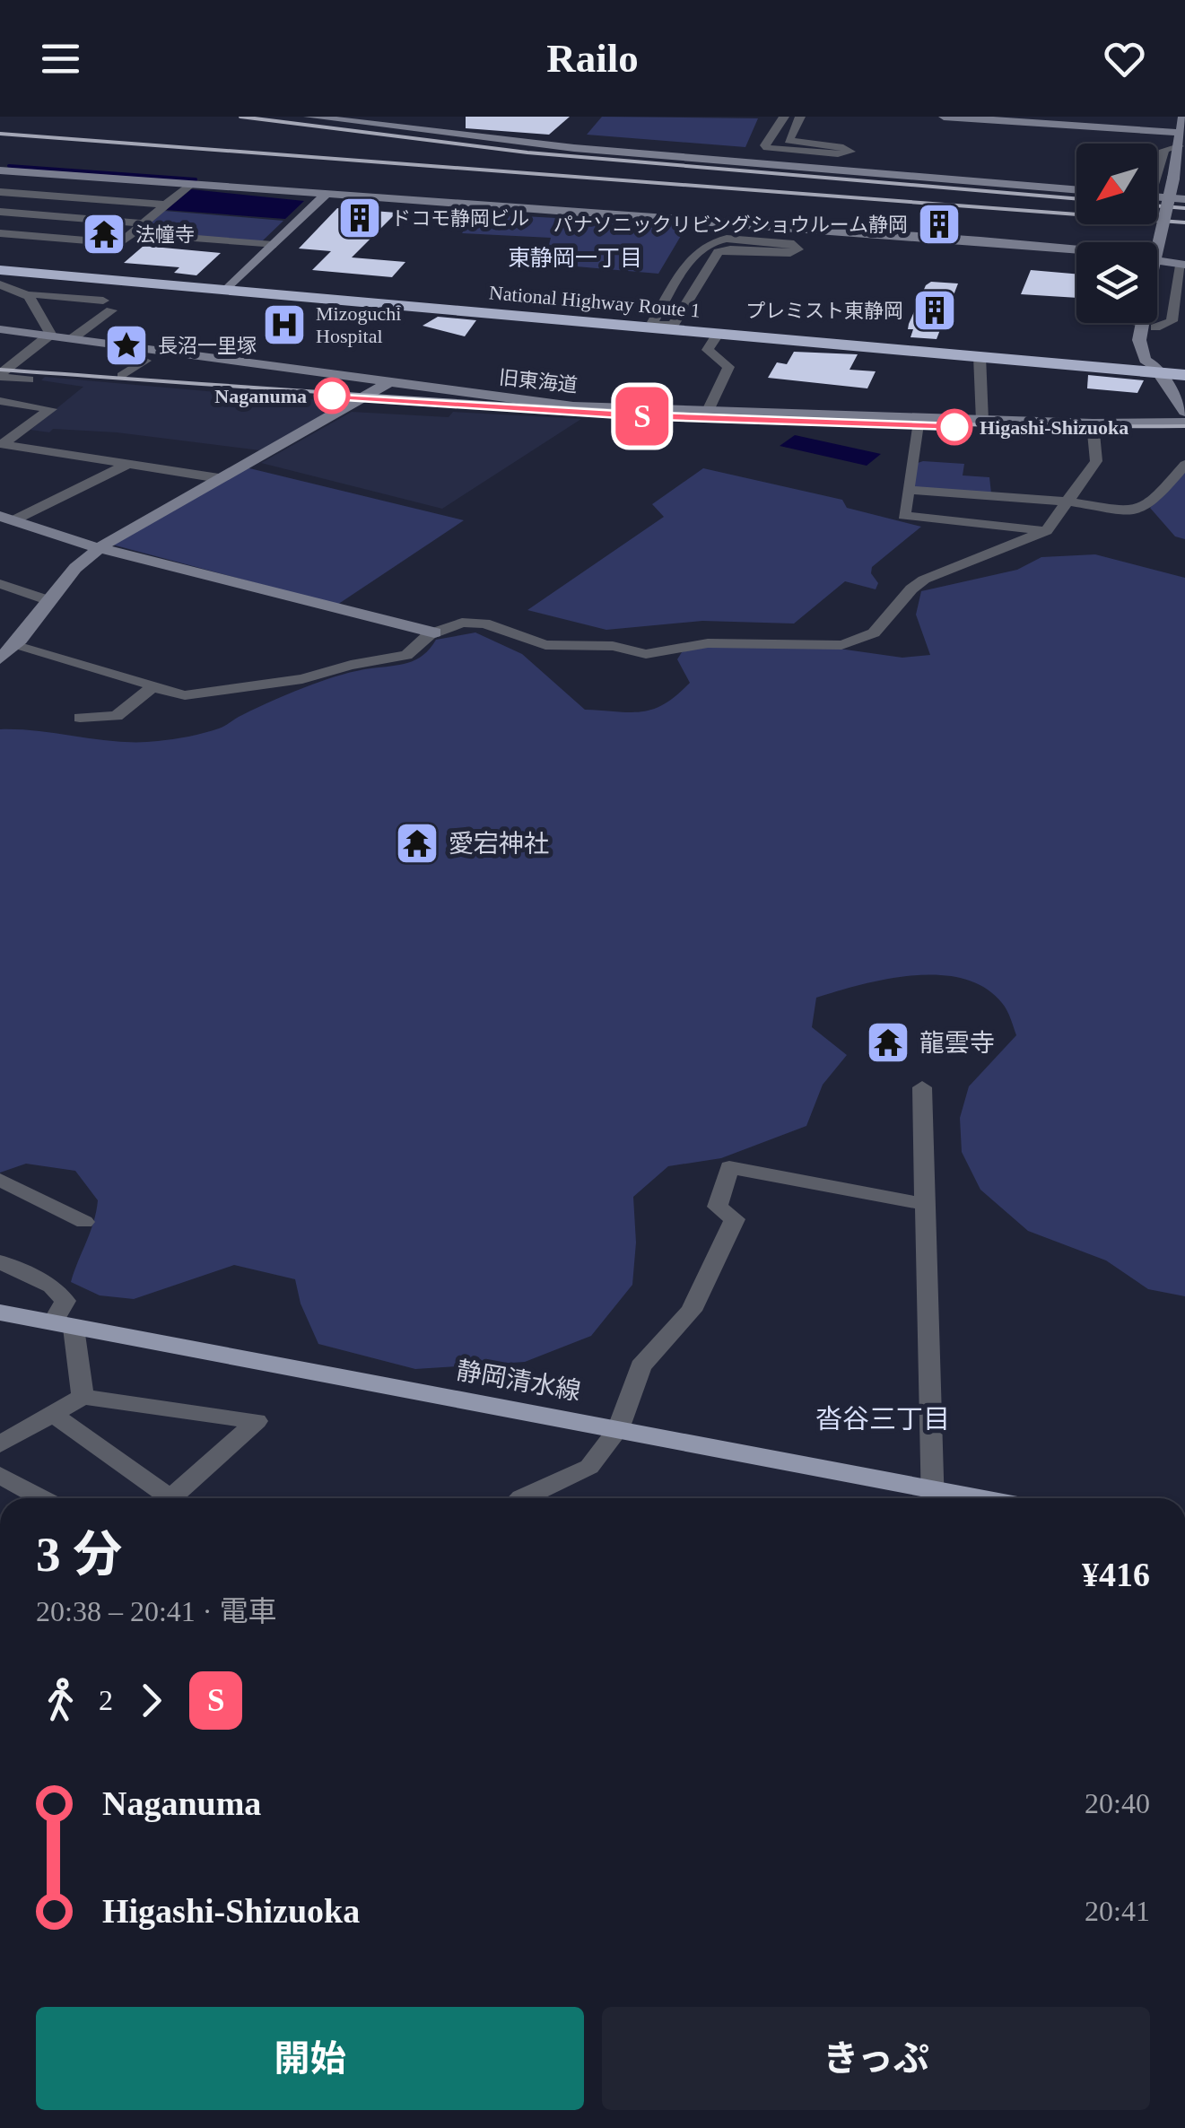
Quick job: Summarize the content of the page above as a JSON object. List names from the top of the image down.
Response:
{
  "streets": {
    "highway": ["National Highway Route 1"],
    "main road": ["静岡清水線"],
    "street": ["旧東海道"]
  },
  "districts": ["東静岡一丁目", "沓谷三丁目"],
  "places": {
    "building": ["ドコモ静岡ビル", "パナソニックリビングショウルーム静岡", "プレミスト東静岡"],
    "temple": ["法幢寺", "愛宕神社", "龍雲寺"],
    "hospital": ["Mizoguchi Hospital"],
    "place": ["長沼一里塚"],
    "other": ["Naganuma", "Higashi-Shizuoka"]
  },
  "north": "bottom left",
  "page": {
    "header": "Railo",
    "on_map": "S",
    "heading": ["3 分", "20:38 – 20:41 · 電車", "¥416"],
    "legs": ["2", "S"],
    "list": [
      {
        "name": "Naganuma",
        "value": "20:40"
      },
      {
        "name": "Higashi-Shizuoka",
        "value": "20:41"
      }
    ],
    "buttons": ["開始", "きっぷ"]
  }
}
